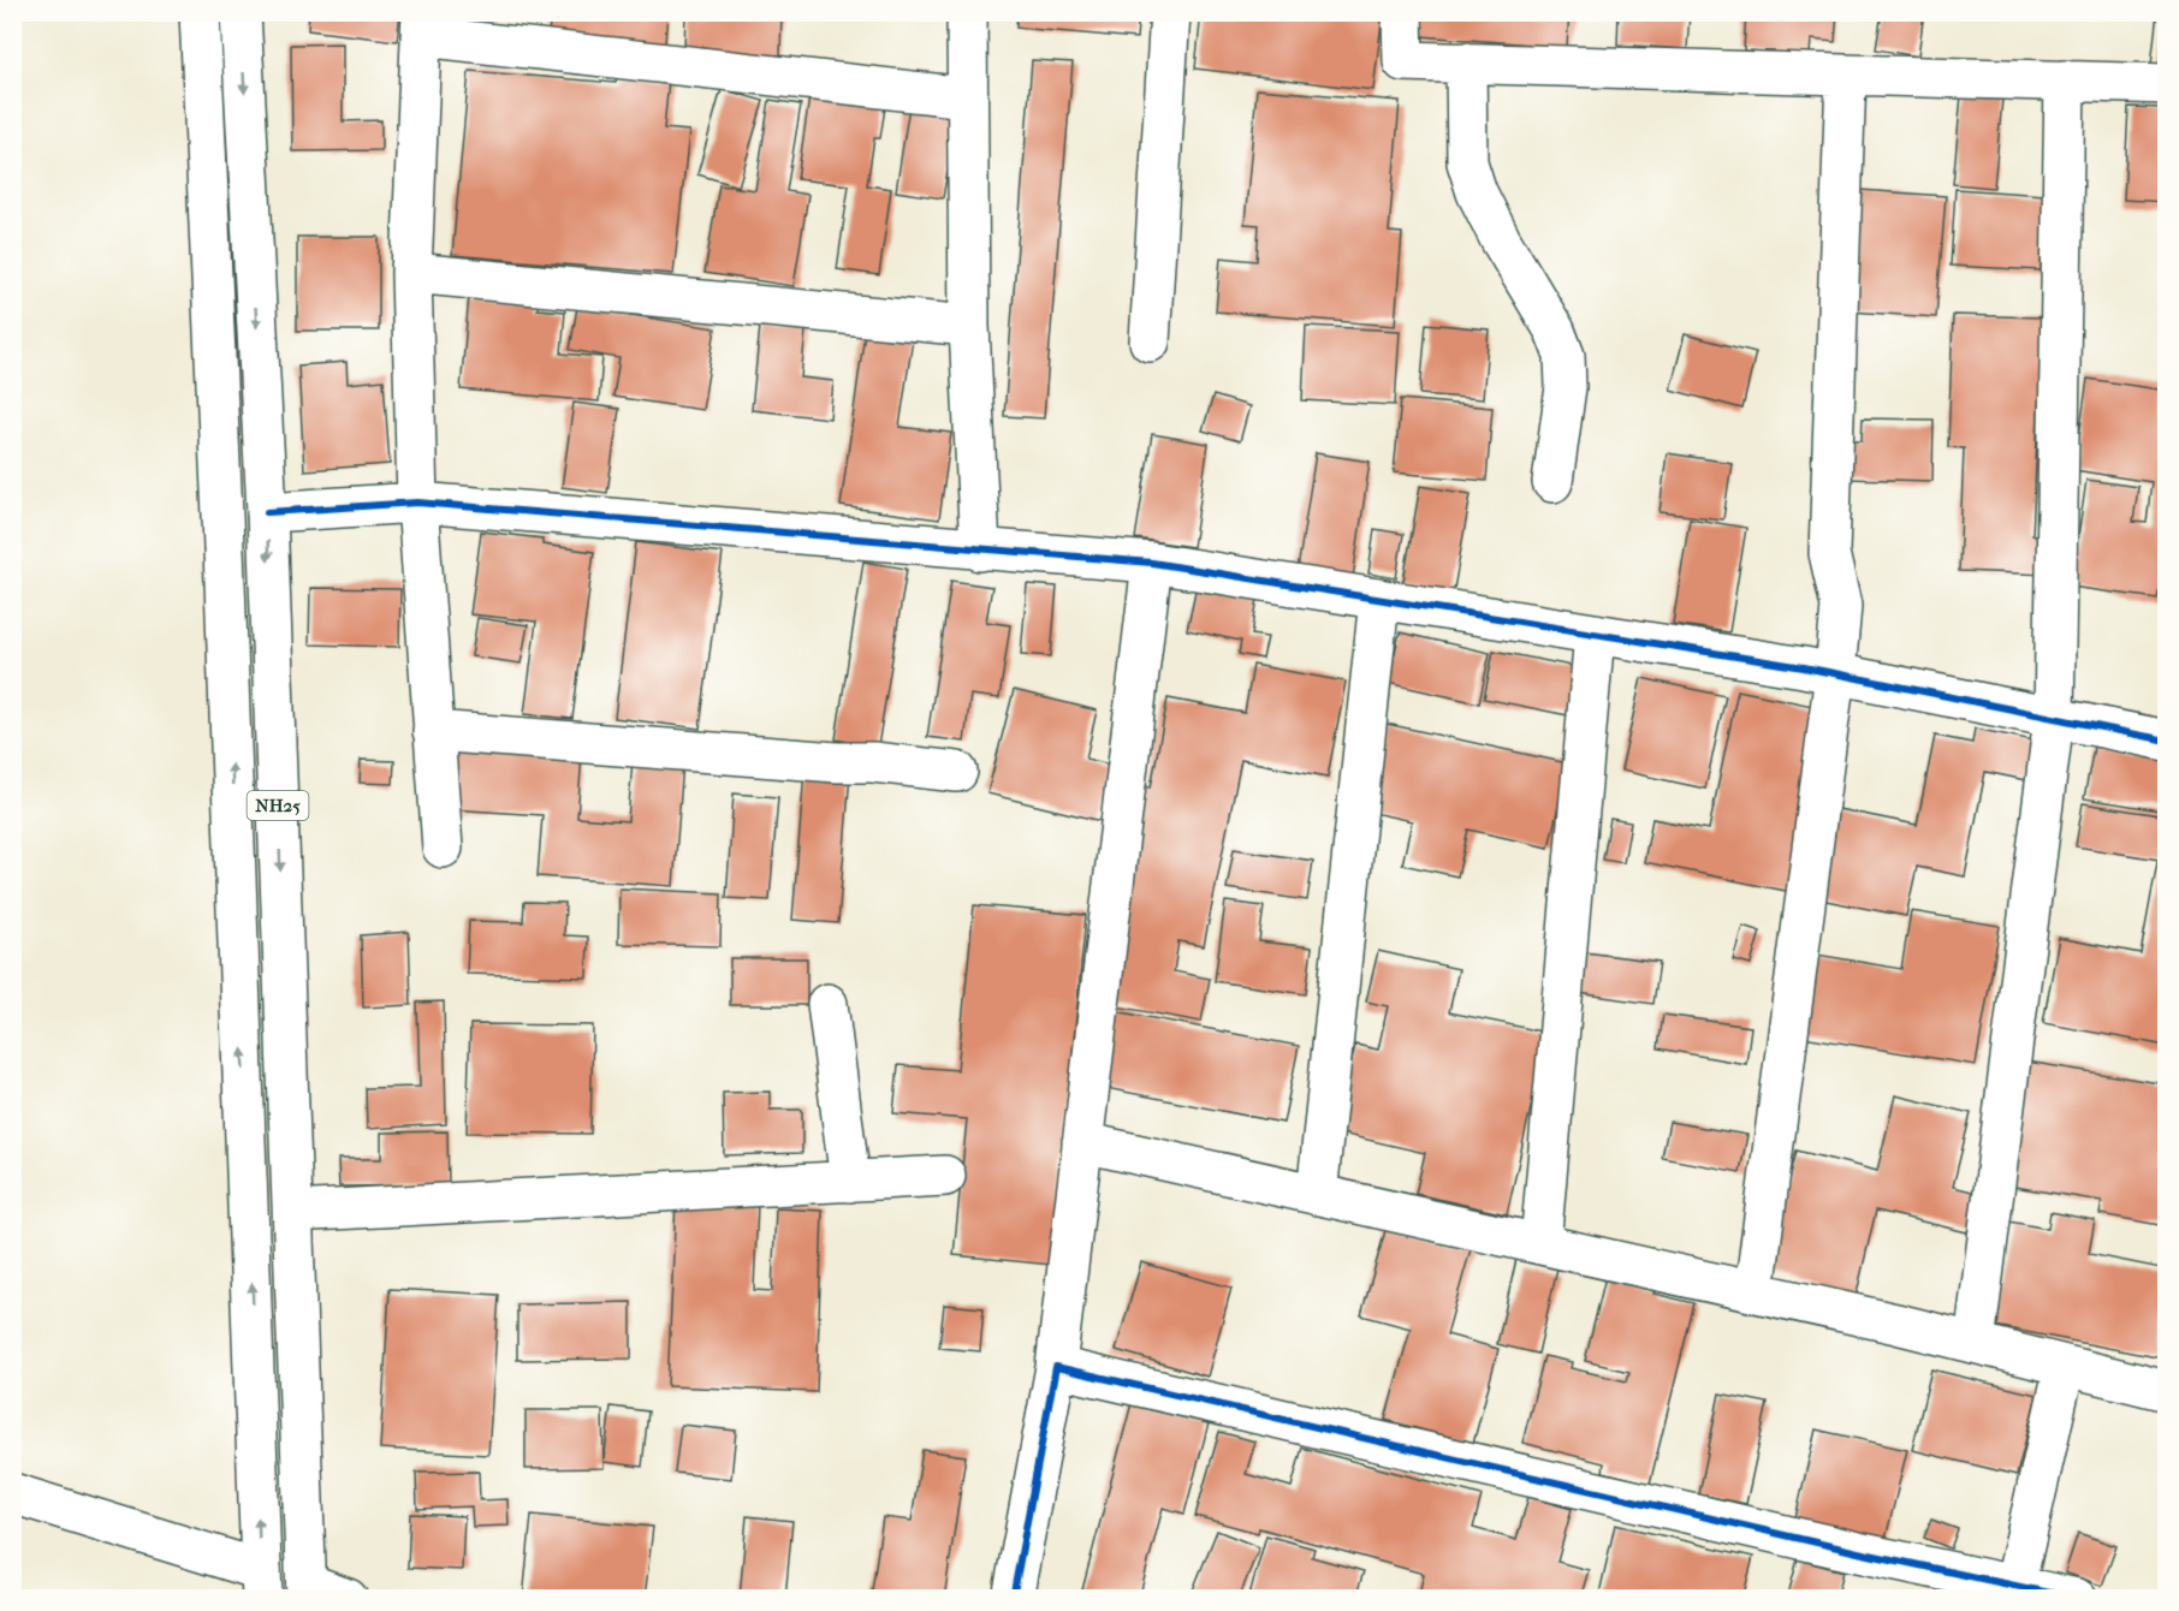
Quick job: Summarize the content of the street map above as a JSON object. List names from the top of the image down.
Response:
{
  "streets": {
    "street": ["NH25"]
  }
}
